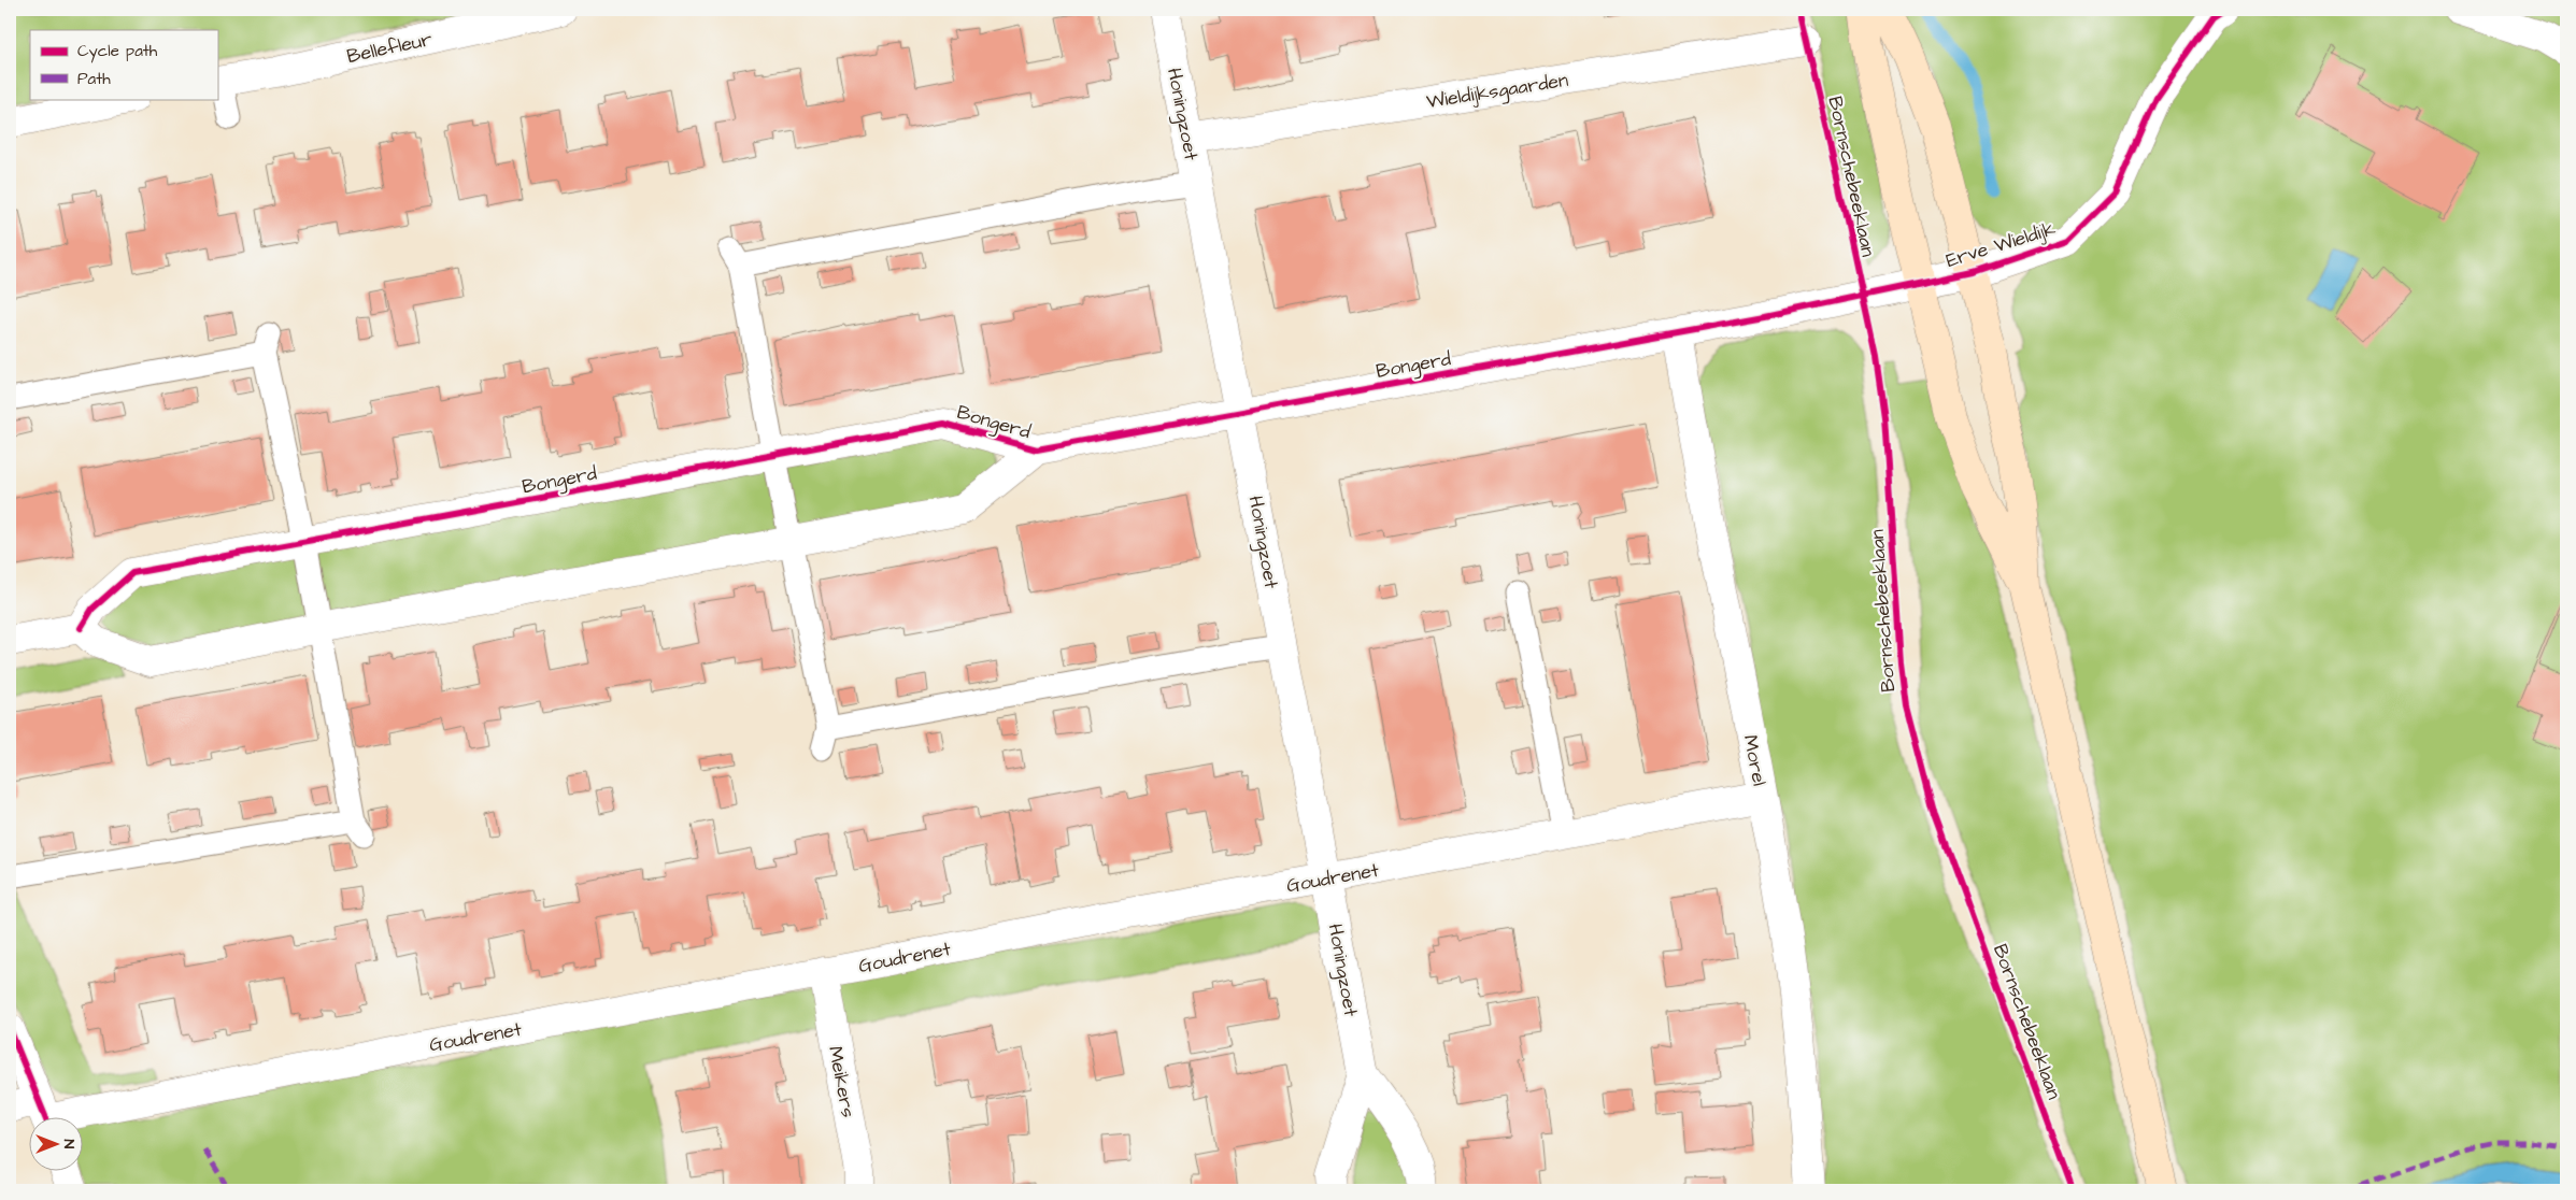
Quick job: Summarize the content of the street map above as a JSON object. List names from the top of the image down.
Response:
{
  "streets": {
    "street": [
      "Bellefleur",
      "Wieldijksgaarden",
      "Honingzoet",
      "Erve Wieldijk",
      "Bongerd",
      "Morel",
      "Goudrenet",
      "Meikers"
    ],
    "cycle path": ["Bornschebeeklaan"]
  },
  "crossings": [
    ["Wieldijksgaarden", "Honingzoet"],
    ["Honingzoet", "Bongerd"],
    ["Honingzoet", "Goudrenet"],
    ["Erve Wieldijk", "Bongerd"],
    ["Bongerd", "Morel"],
    ["Morel", "Goudrenet"],
    ["Goudrenet", "Meikers"]
  ],
  "legend": ["Cycle path", "Path"],
  "north": "right"
}
